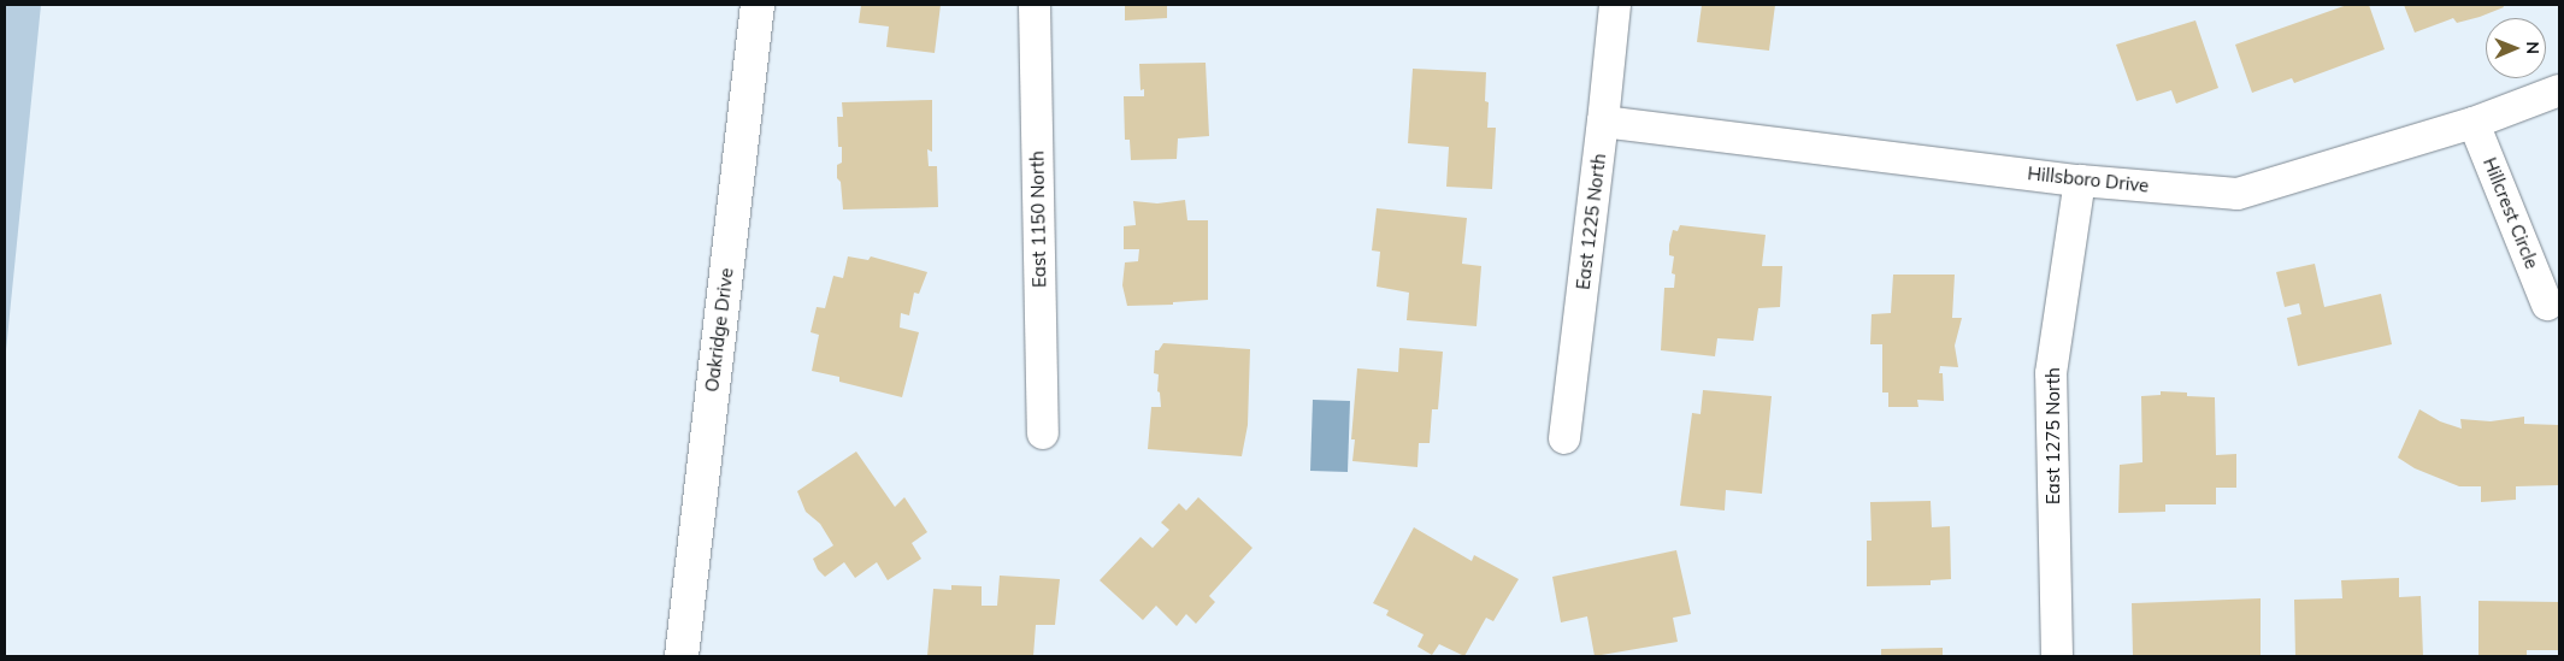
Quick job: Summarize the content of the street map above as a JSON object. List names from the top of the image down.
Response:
{
  "streets": {
    "street": [
      "Hillsboro Drive",
      "Hillcrest Circle",
      "East 1150 North",
      "East 1225 North",
      "Oakridge Drive",
      "East 1275 North"
    ]
  },
  "crossings": [
    ["Hillsboro Drive", "Hillcrest Circle"],
    ["Hillsboro Drive", "East 1225 North"],
    ["Hillsboro Drive", "East 1275 North"]
  ],
  "north": "right"
}
